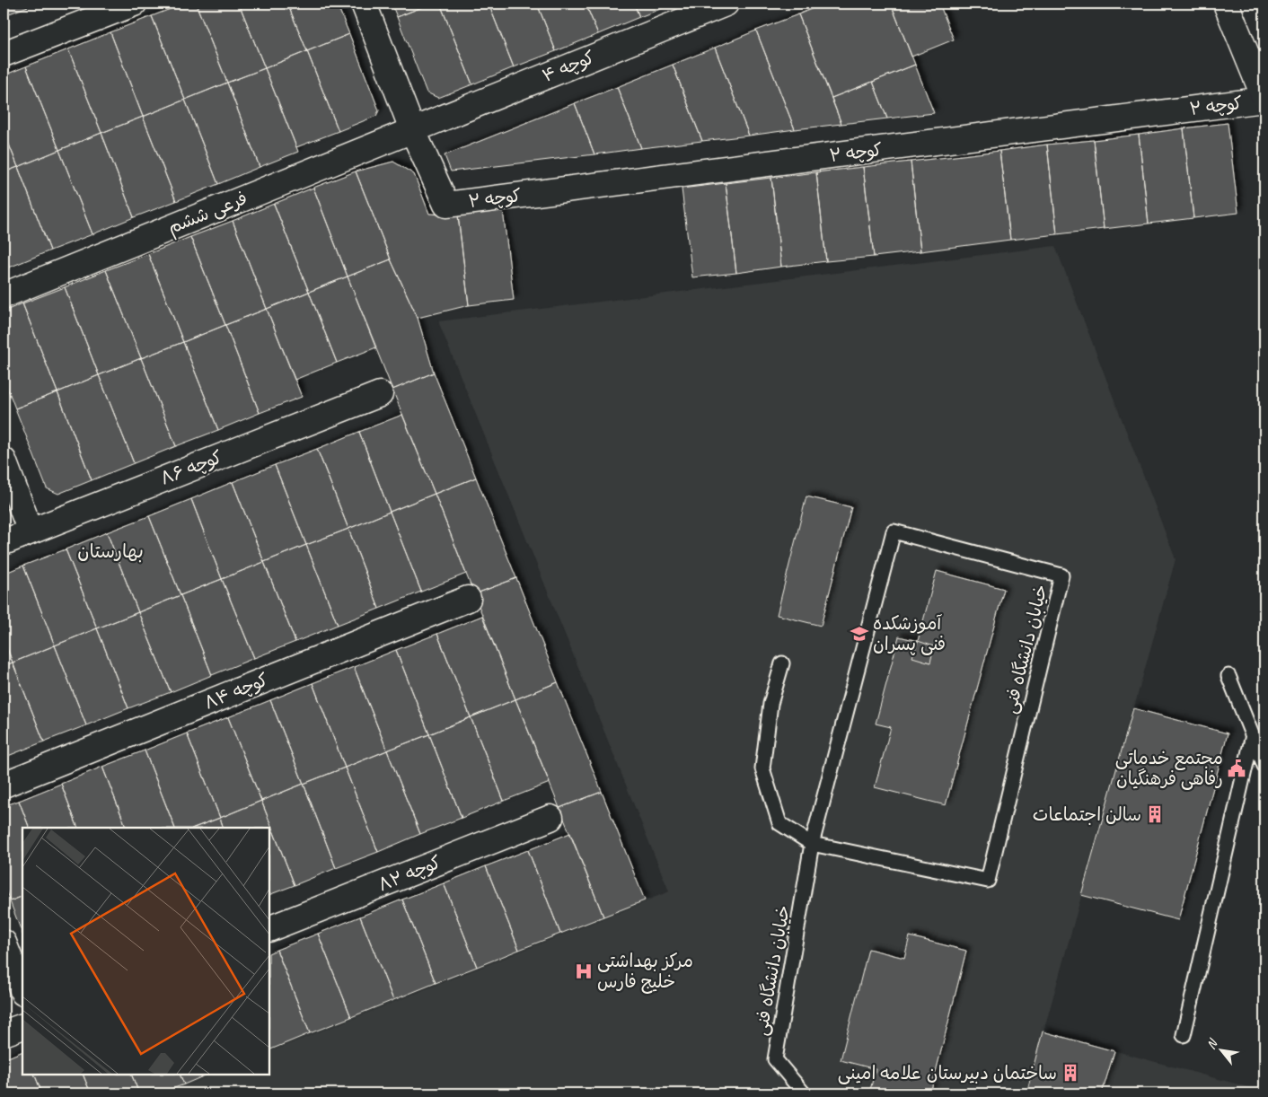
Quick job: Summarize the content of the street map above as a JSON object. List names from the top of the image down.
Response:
{
  "streets": {
    "street": [
      "کوچه ۴",
      "کوچه ۲",
      "فرعی ششم",
      "کوچه ۸۶",
      "کوچه ۸۴",
      "کوچه ۸۲"
    ],
    "lane": ["خیابان دانشگاه فنی"]
  },
  "crossings": [
    ["کوچه ۴", "کوچه ۲"],
    ["کوچه ۴", "فرعی ششم"],
    ["کوچه ۲", "فرعی ششم"]
  ],
  "districts": ["بهارستان"],
  "places": {
    "school or university": ["آموزشکده فنی پسران"],
    "public building": ["مجتمع خدماتی رفاهی فرهنگیان"],
    "building": ["سالن اجتماعات", "ساختمان دبیرستان علامه امینی"],
    "hospital": ["مرکز بهداشتی خلیج فارس"]
  },
  "north": "top left"
}
